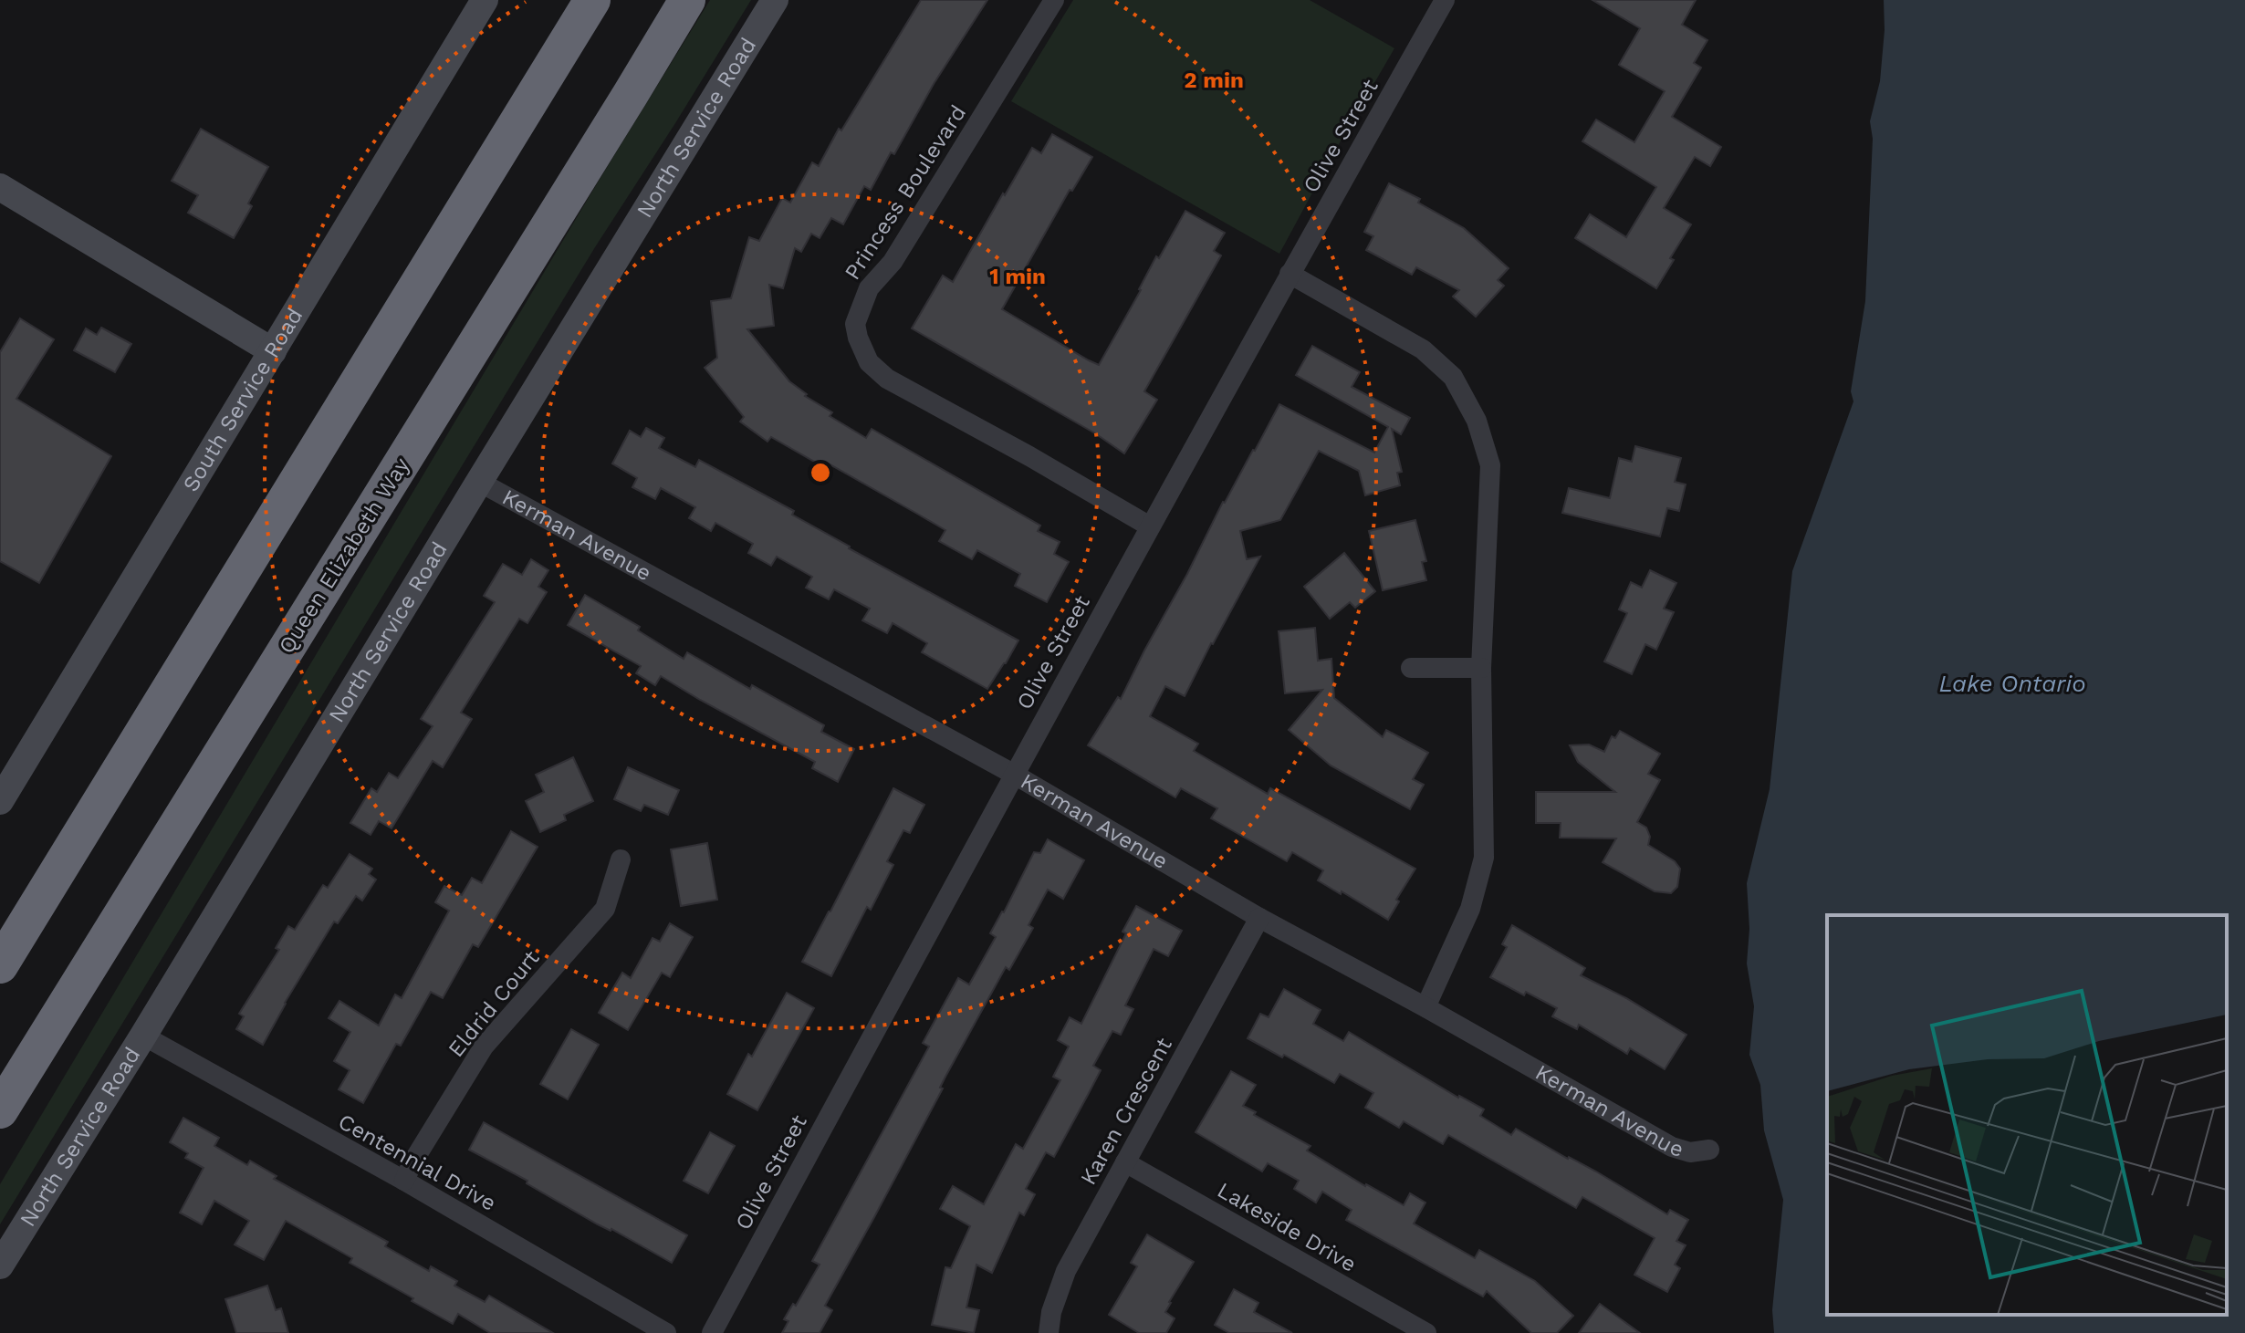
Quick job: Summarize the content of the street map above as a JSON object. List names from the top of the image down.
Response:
{
  "streets": {
    "highway": ["Queen Elizabeth Way"],
    "street": [
      "North Service Road",
      "Olive Street",
      "Princess Boulevard",
      "South Service Road",
      "Kerman Avenue",
      "Eldrid Court",
      "Karen Crescent",
      "Centennial Drive",
      "Lakeside Drive"
    ]
  },
  "crossings": [
    ["North Service Road", "Kerman Avenue"],
    ["North Service Road", "Centennial Drive"],
    ["Olive Street", "Princess Boulevard"],
    ["Olive Street", "Kerman Avenue"],
    ["Kerman Avenue", "Karen Crescent"],
    ["Eldrid Court", "Centennial Drive"],
    ["Karen Crescent", "Lakeside Drive"]
  ],
  "water": ["Lake Ontario"],
  "rings": ["2 min", "1 min"]
}
